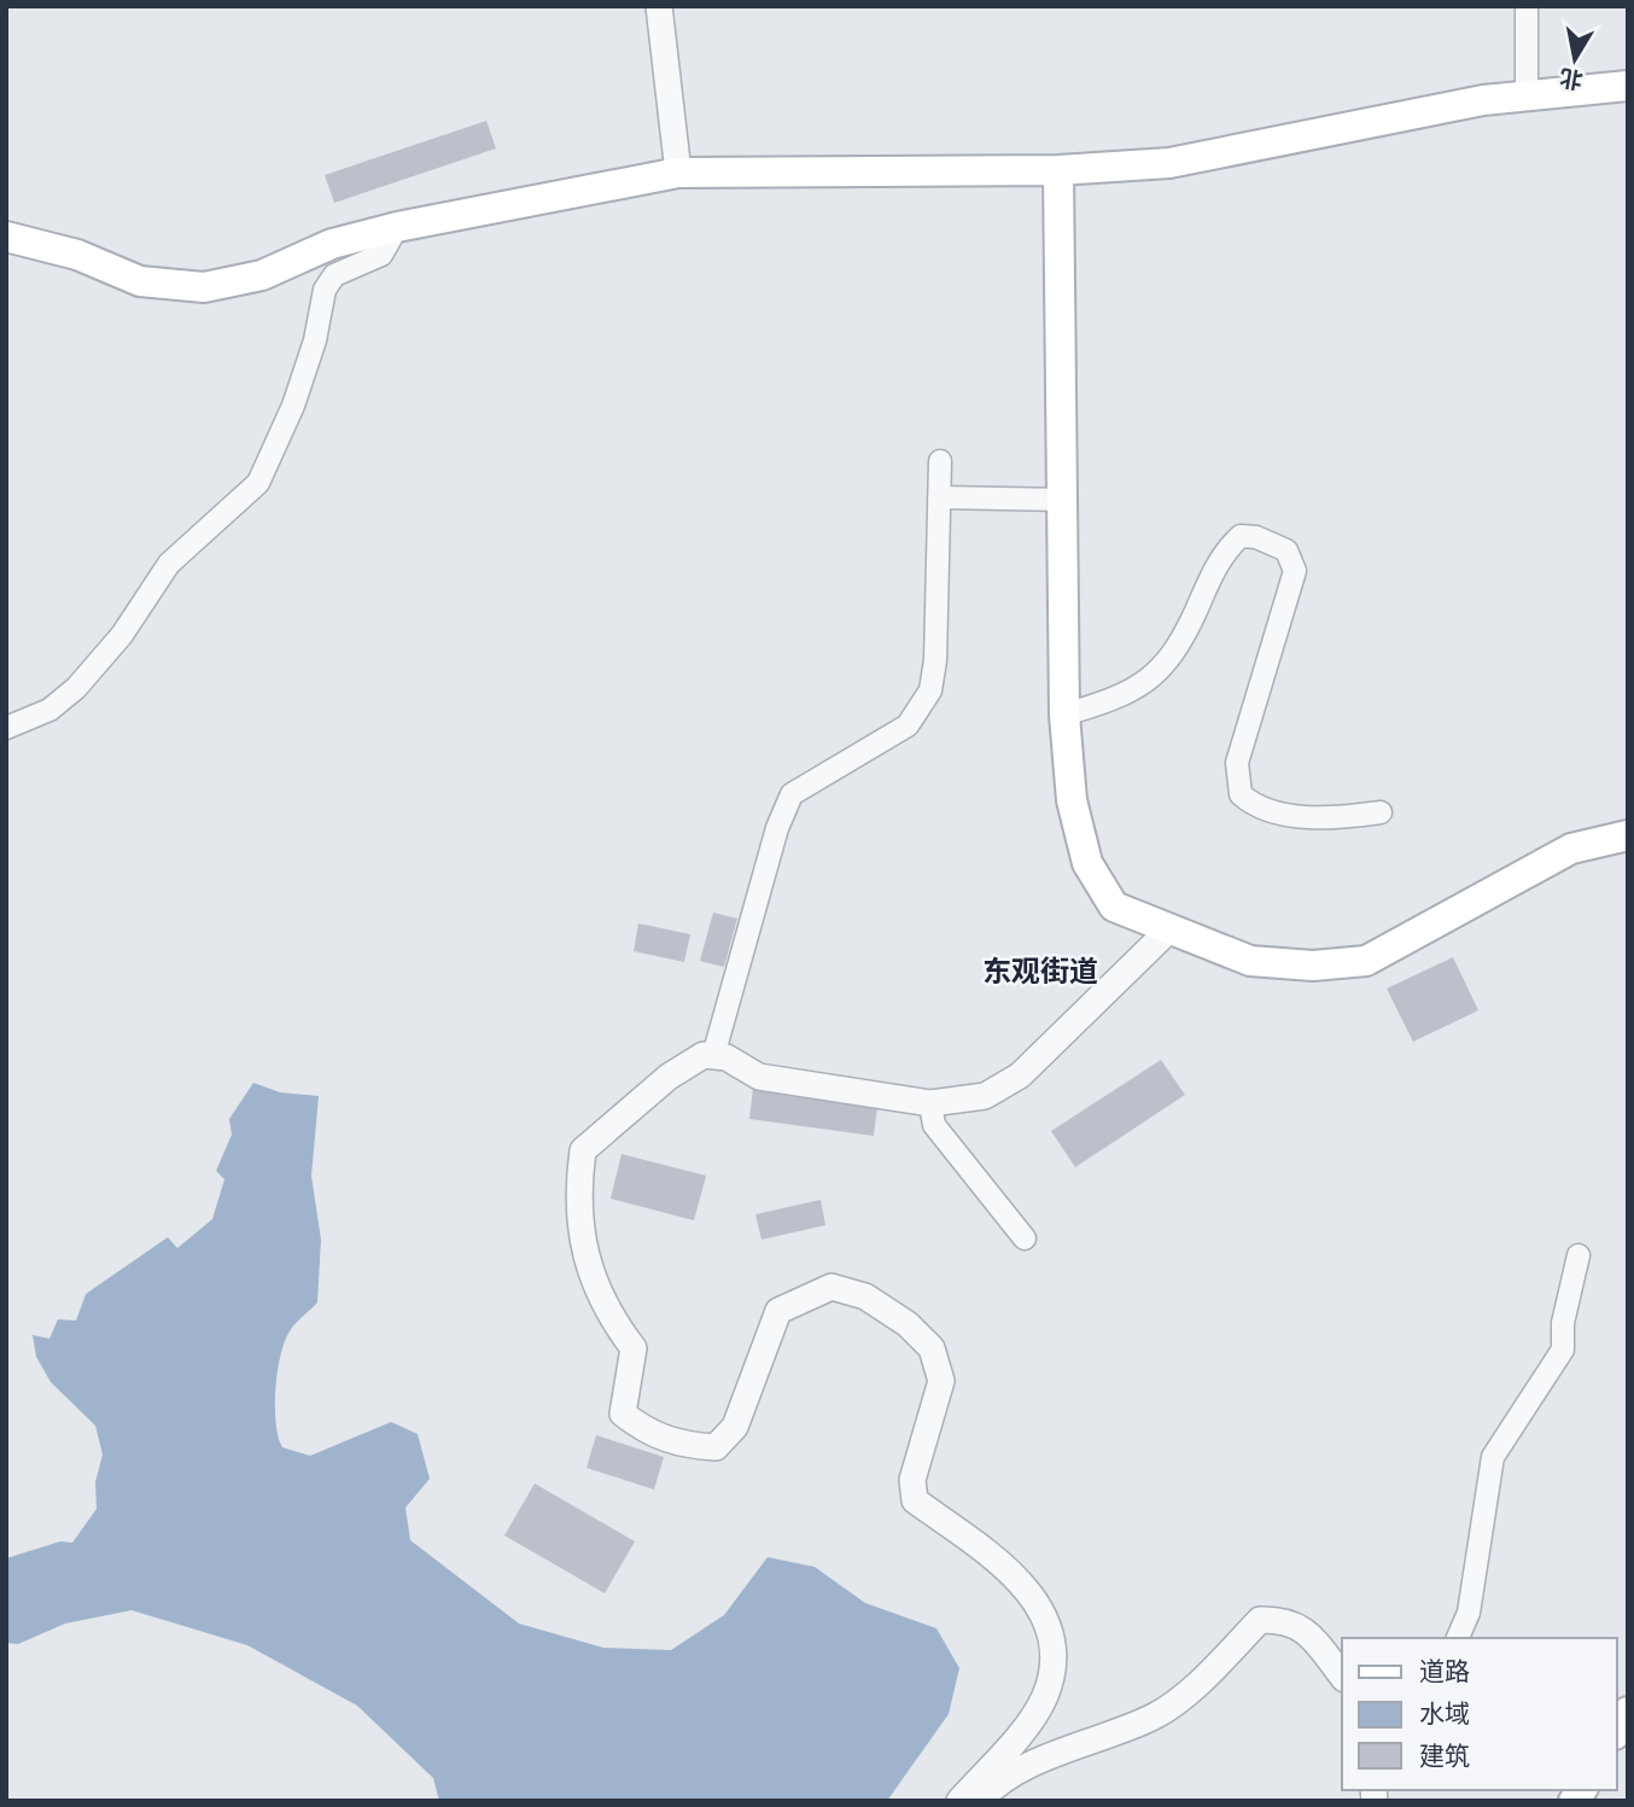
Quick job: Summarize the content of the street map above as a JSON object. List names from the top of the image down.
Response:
{
  "districts": ["东观街道"],
  "legend": ["道路", "水域", "建筑"],
  "north": "bottom"
}
